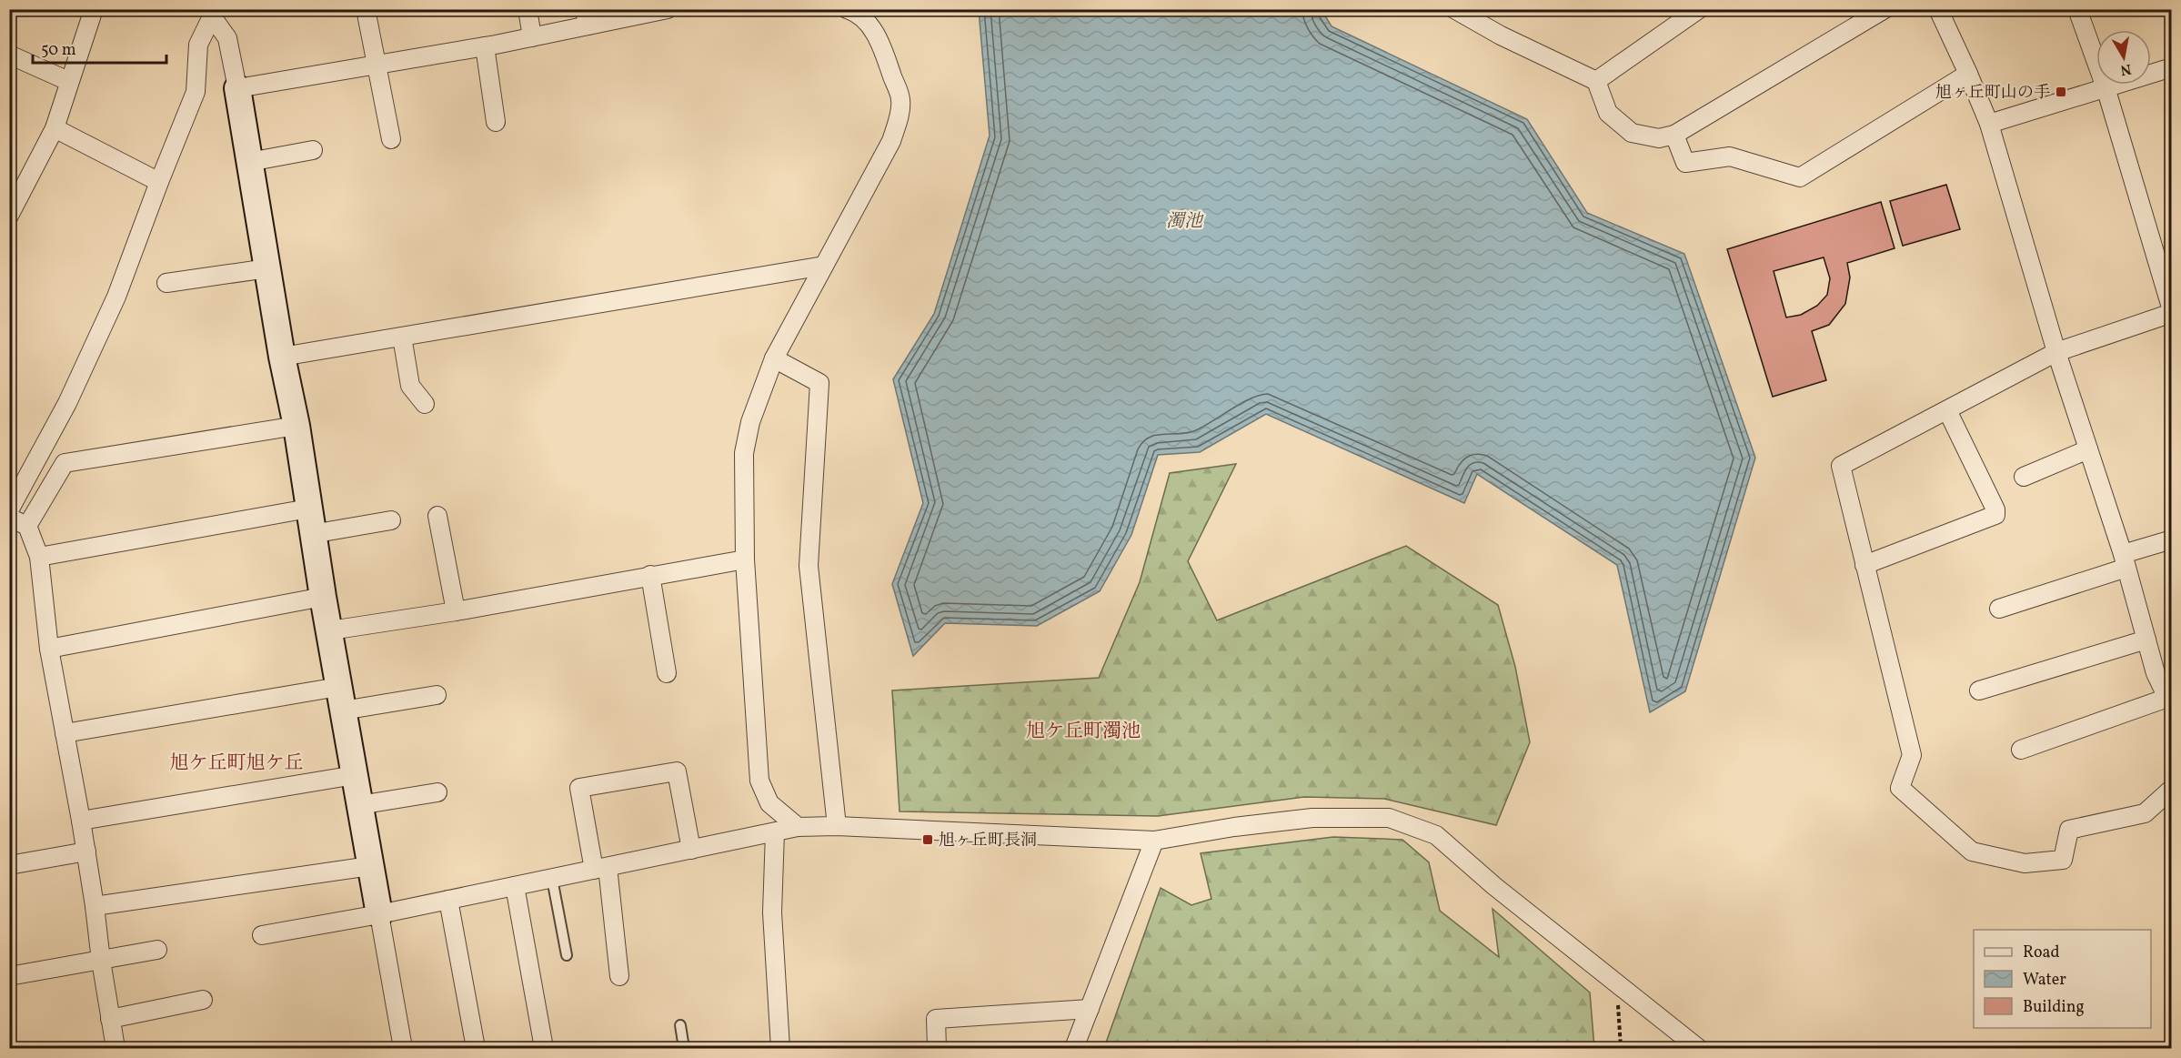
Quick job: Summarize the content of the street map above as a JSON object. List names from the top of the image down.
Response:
{
  "districts": ["旭ケ丘町濁池", "旭ケ丘町旭ケ丘"],
  "water": ["濁池"],
  "places": {
    "transit": ["旭ヶ丘町山の手", "旭ヶ丘町長洞"]
  },
  "legend": ["Road", "Water", "Building"],
  "scale_bar": "50 m",
  "north": "bottom"
}
